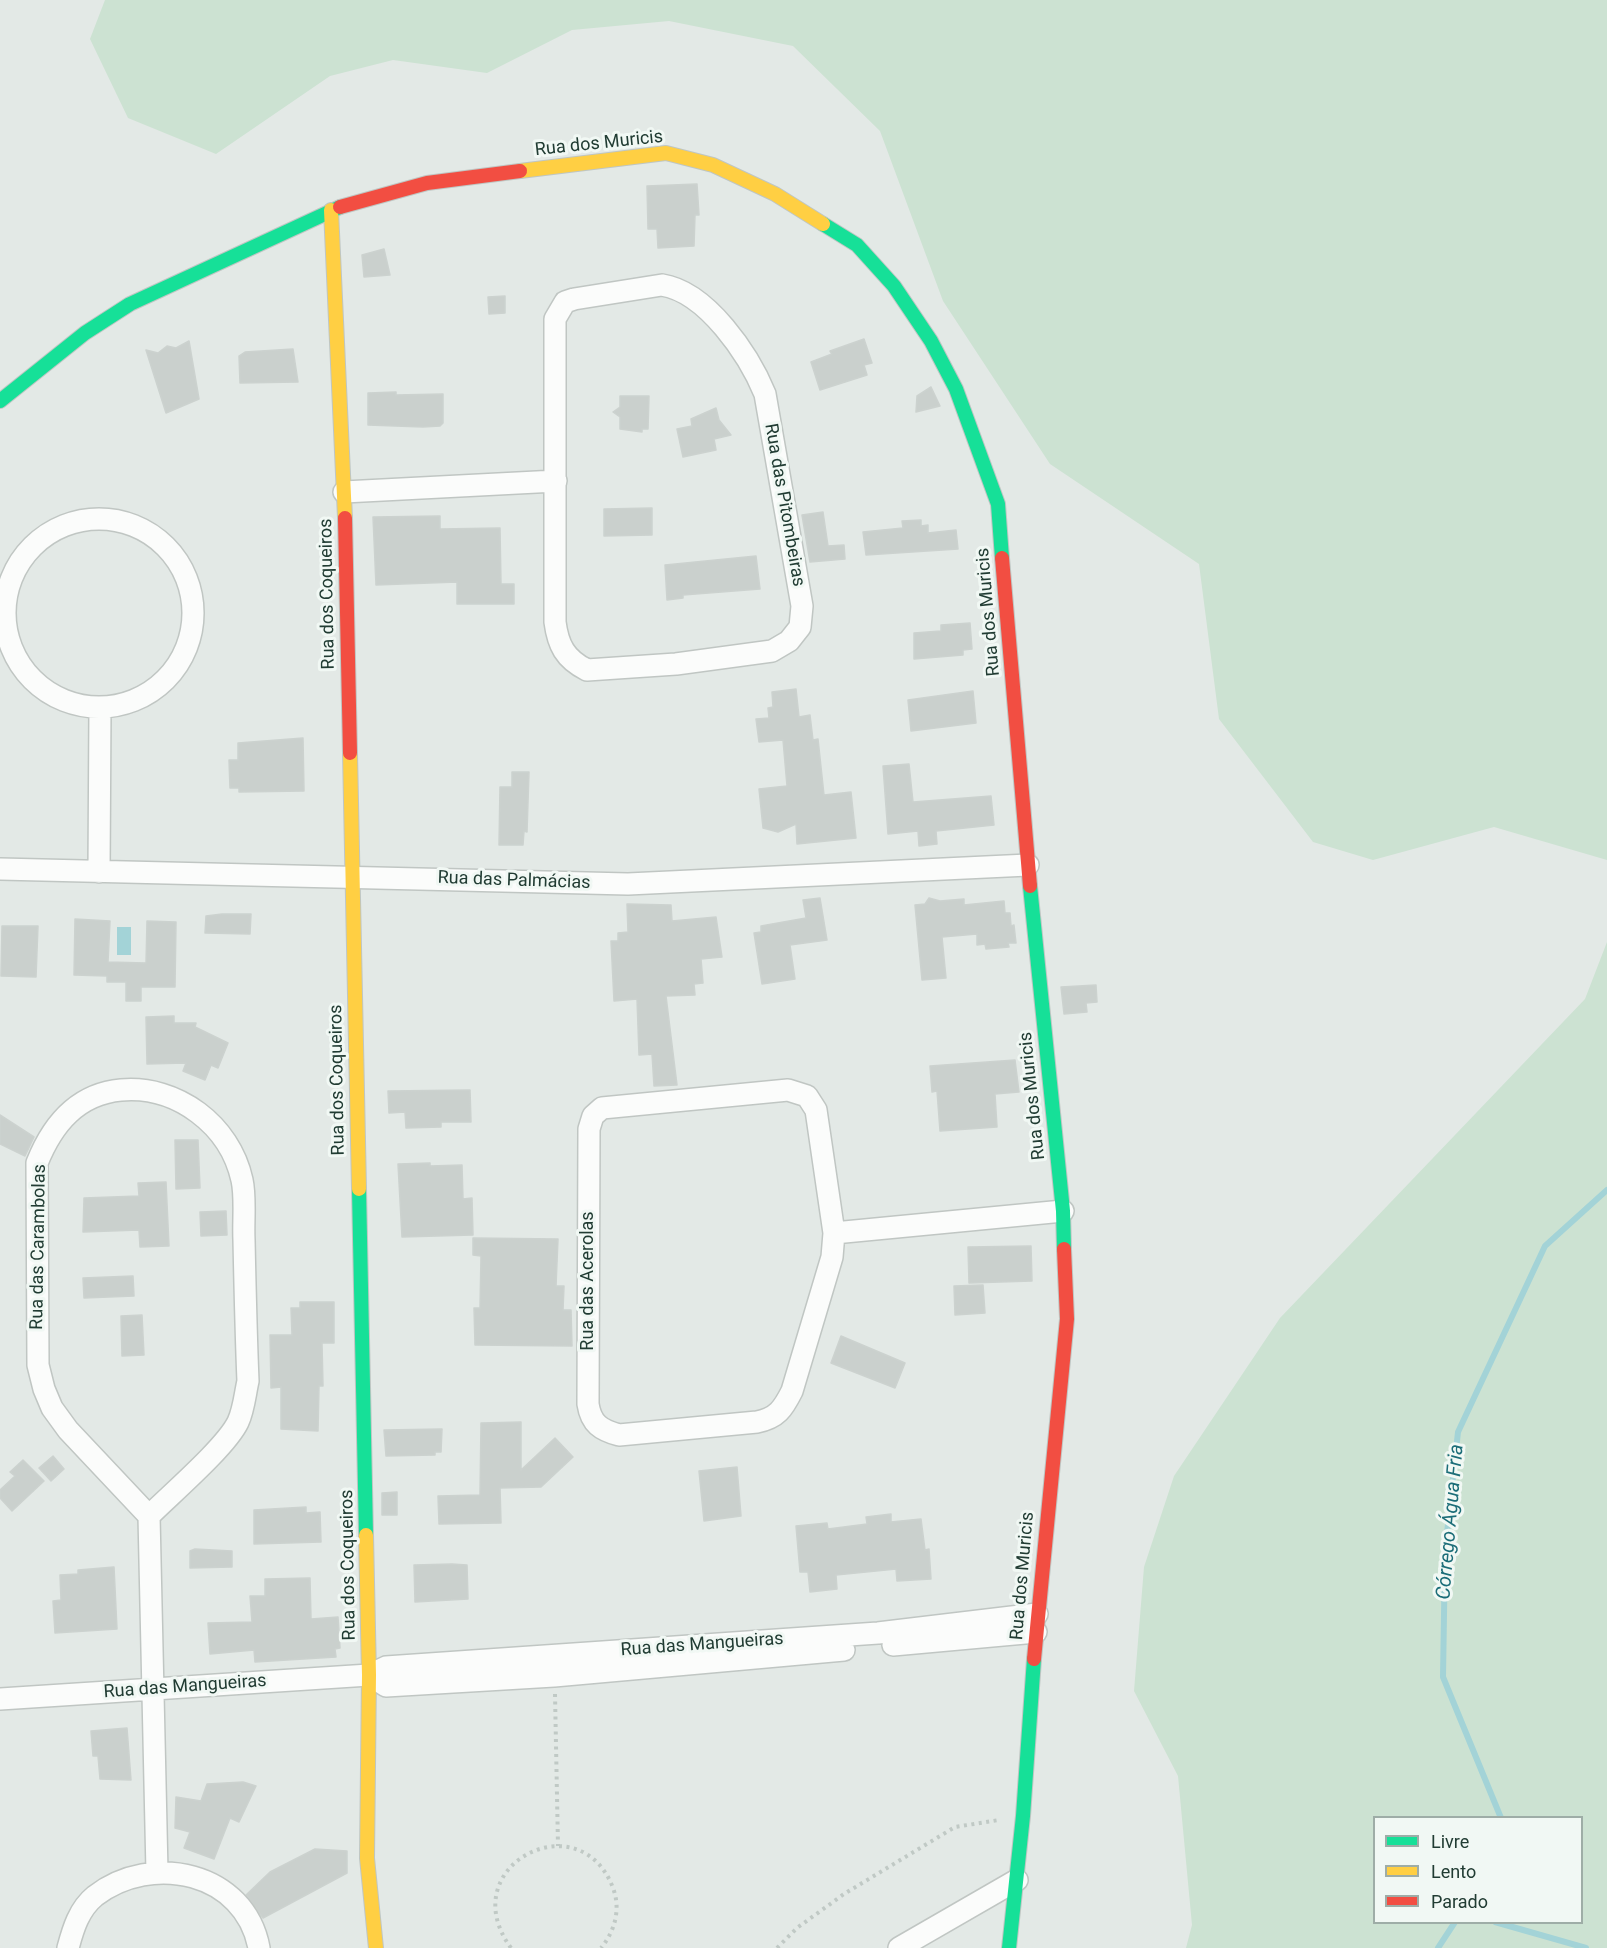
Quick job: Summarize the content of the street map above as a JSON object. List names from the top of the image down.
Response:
{
  "streets": {
    "street": [
      "Rua dos Muricis",
      "Rua das Pitombeiras",
      "Rua dos Coqueiros",
      "Rua das Palmácias",
      "Rua das Carambolas",
      "Rua das Acerolas",
      "Rua das Mangueiras"
    ]
  },
  "crossings": [
    ["Rua dos Muricis", "Rua dos Coqueiros"],
    ["Rua dos Muricis", "Rua das Palmácias"],
    ["Rua dos Muricis", "Rua das Mangueiras"],
    ["Rua dos Coqueiros", "Rua das Palmácias"],
    ["Rua dos Coqueiros", "Rua das Mangueiras"]
  ],
  "water": ["Córrego Água Fria"],
  "legend": ["Livre", "Lento", "Parado"]
}
